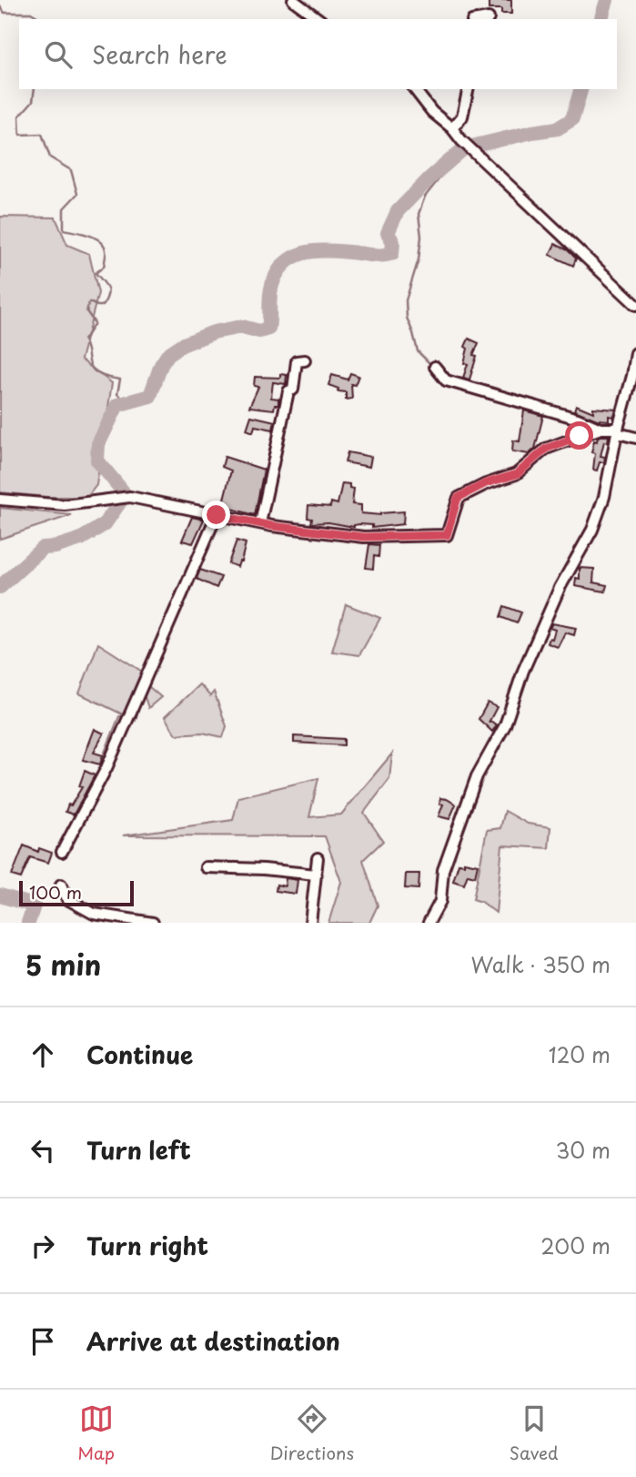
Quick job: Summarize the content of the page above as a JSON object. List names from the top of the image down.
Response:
{
  "scale_bar": "100 m",
  "page": {
    "search": "Search here",
    "scale": "100 m",
    "heading": ["5 min", "Walk · 350 m"],
    "list": [
      ["Continue", "120 m"],
      ["Turn left", "30 m"],
      ["Turn right", "200 m"],
      "Arrive at destination"
    ],
    "nav": ["Map", "Directions", "Saved"]
  }
}
